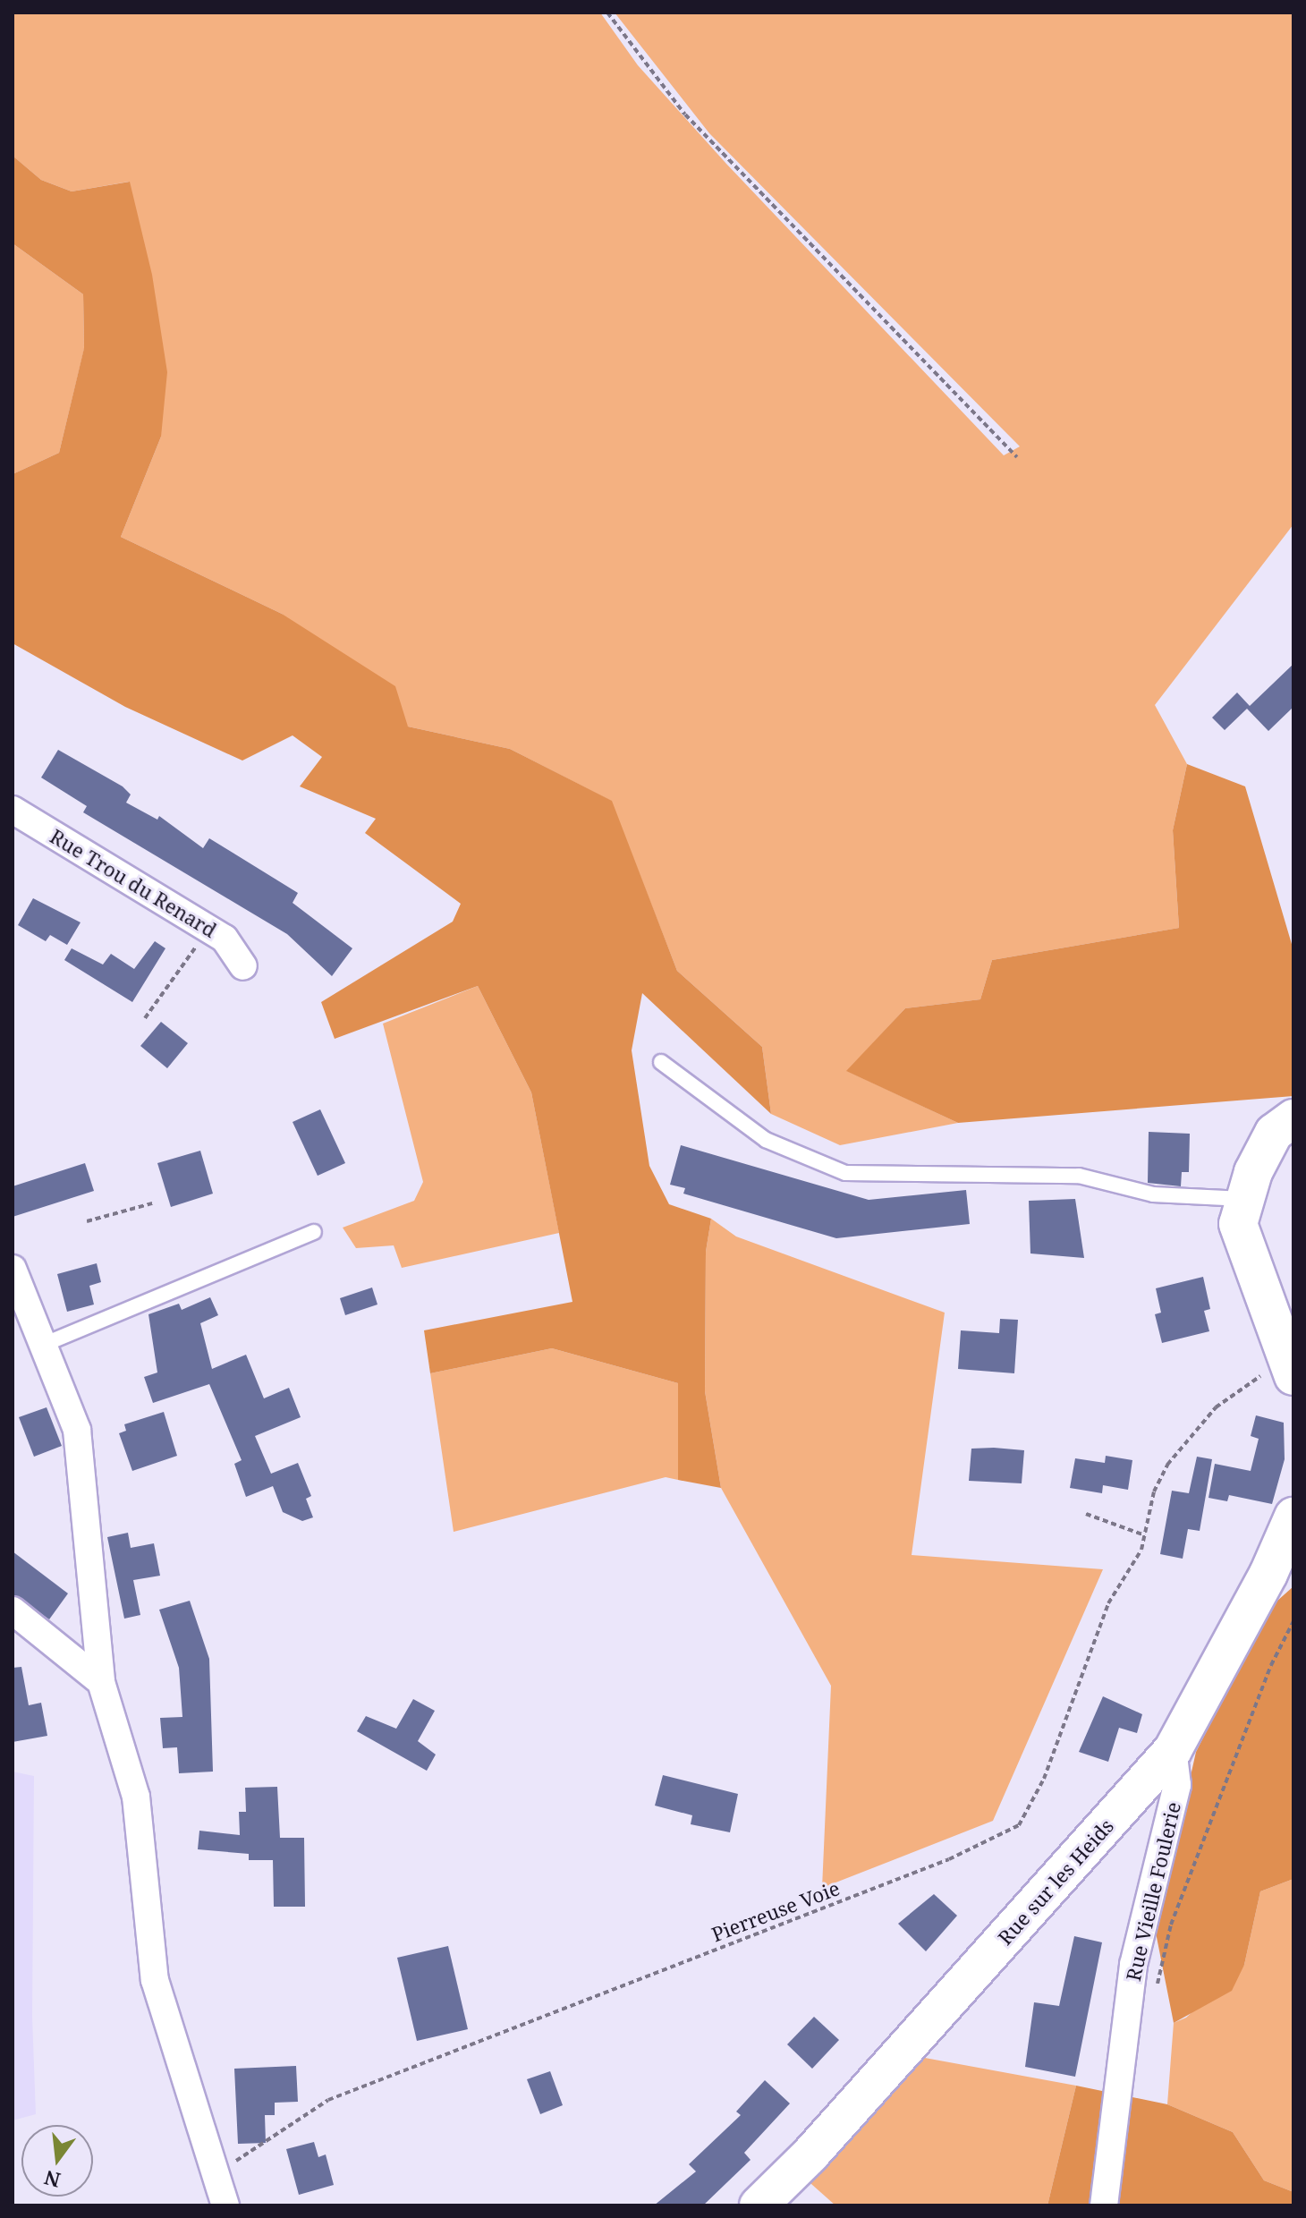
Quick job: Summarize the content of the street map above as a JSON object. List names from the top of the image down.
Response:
{
  "streets": {
    "street": ["Rue Trou du Renard", "Rue sur les Heids", "Rue Vieille Foulerie"],
    "path": ["Pierreuse Voie"]
  },
  "crossings": [
    ["Rue sur les Heids", "Rue Vieille Foulerie"]
  ],
  "north": "bottom"
}
